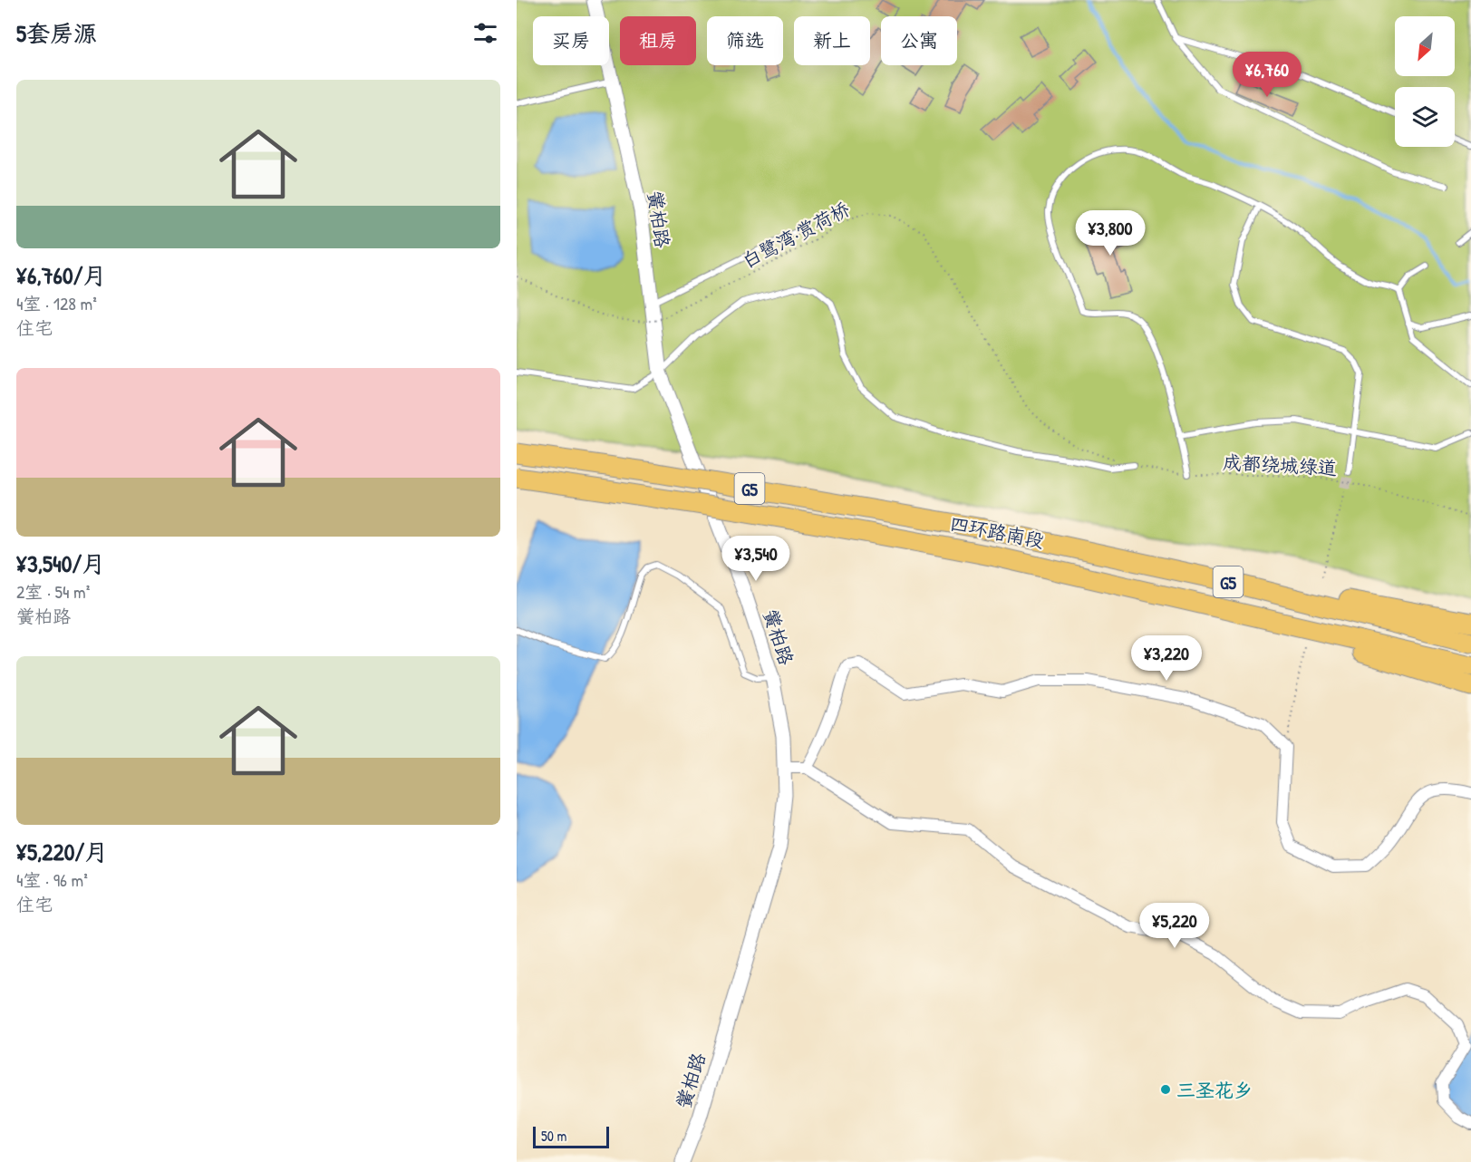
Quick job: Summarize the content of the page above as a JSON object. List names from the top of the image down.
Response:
{
  "streets": {
    "highway": ["G5", "四环路南段"],
    "street": ["黉柏路"],
    "path": ["白鹭湾·赏荷桥", "成都绕城绿道"]
  },
  "crossings": [
    ["白鹭湾·赏荷桥", "成都绕城绿道"]
  ],
  "places": ["三圣花乡"],
  "scale_bar": "50 m",
  "north": "bottom left",
  "page": {
    "heading": "5套房源",
    "chip": [
      "买房",
      "租房",
      "筛选",
      "新上",
      "公寓"
    ],
    "price": [
      "¥6,760",
      "¥3,800",
      "¥3,540",
      "¥3,220",
      "¥5,220"
    ],
    "list": [
      {
        "name": "¥6,760/月",
        "note": "4室 · 128 m² · 住宅"
      },
      {
        "name": "¥3,540/月",
        "note": "2室 · 54 m² · 黉柏路"
      },
      {
        "name": "¥5,220/月",
        "note": "4室 · 96 m² · 住宅"
      }
    ],
    "scale": "50 m"
  }
}
